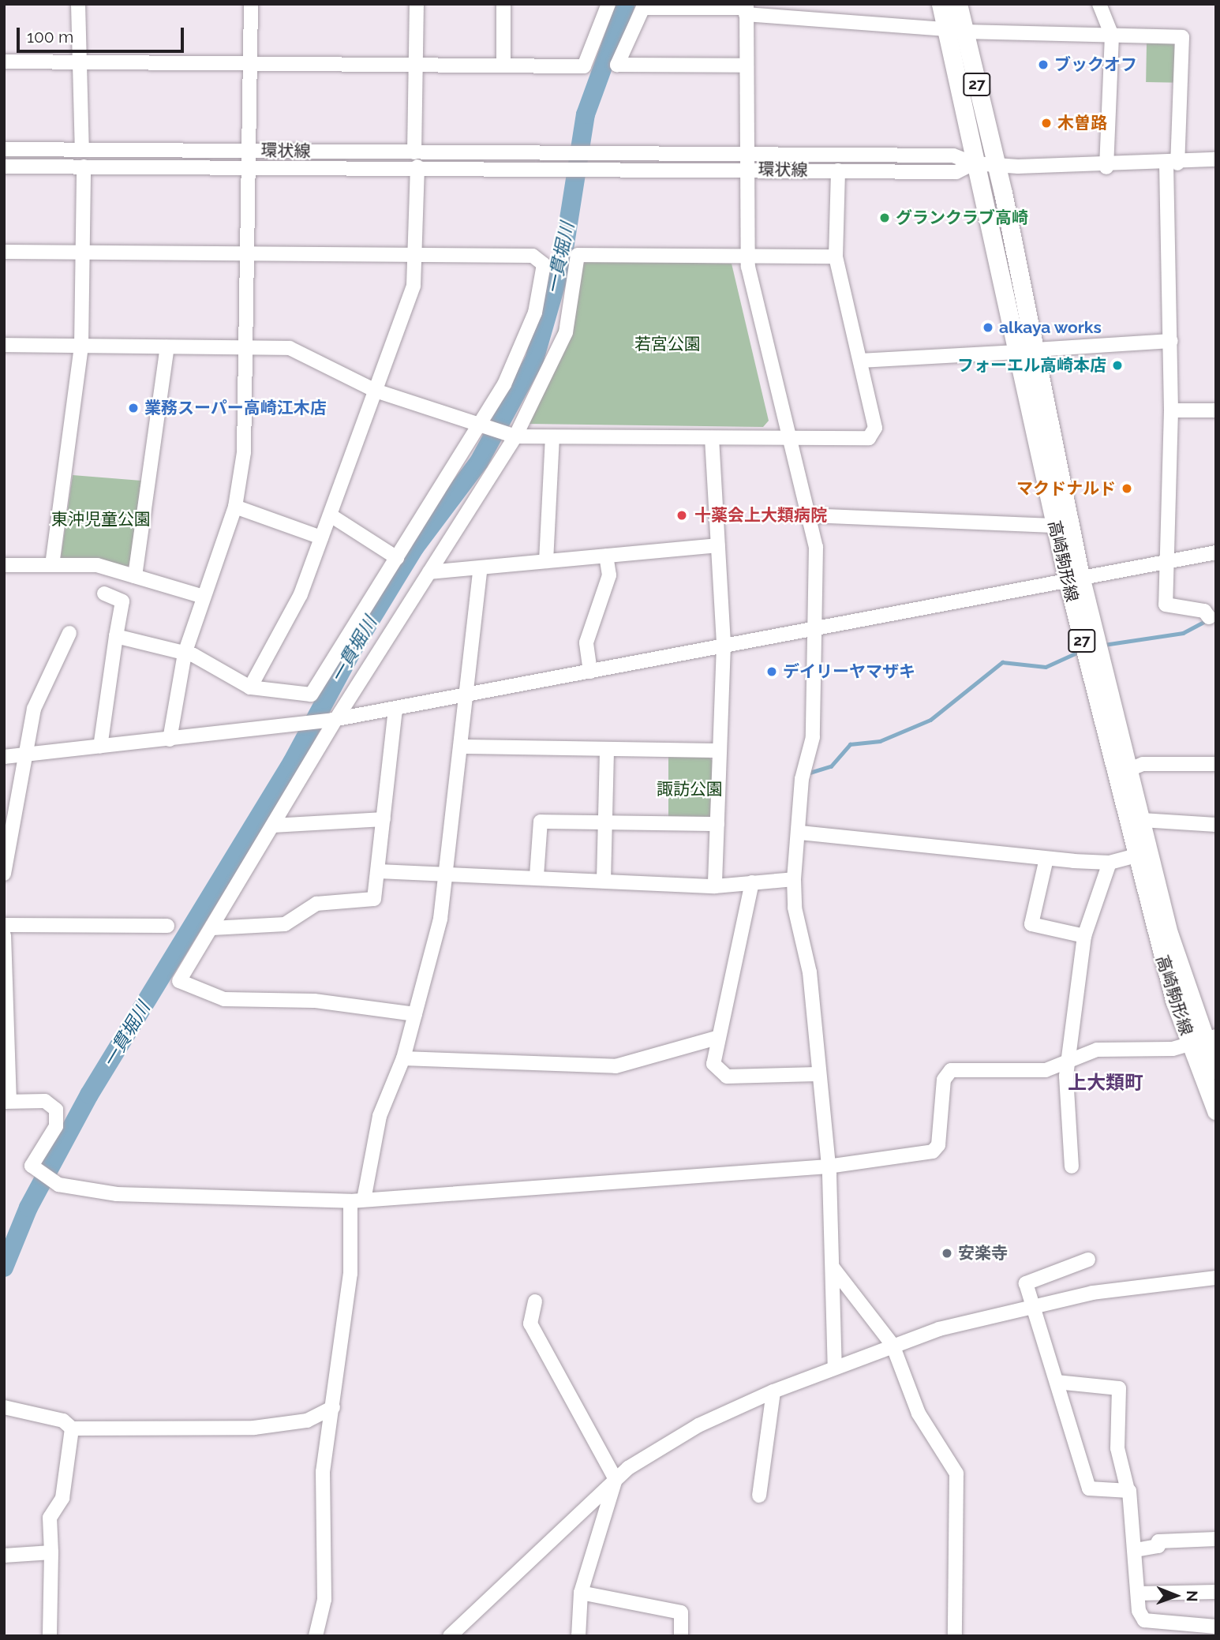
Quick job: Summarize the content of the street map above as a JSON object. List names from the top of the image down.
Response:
{
  "streets": {
    "main road": ["27", "高崎駒形線"],
    "street": ["環状線"]
  },
  "crossings": [
    ["環状線", "高崎駒形線"]
  ],
  "districts": ["上大類町"],
  "water": ["一貫堀川"],
  "parks": ["若宮公園", "東沖児童公園", "諏訪公園"],
  "places": [
    "ブックオフ",
    "木曽路",
    "グランクラブ高崎",
    "alkaya works",
    "フォーエル高崎本店",
    "業務スーパー高崎江木店",
    "マクドナルド",
    "十薬会上大類病院",
    "デイリーヤマザキ",
    "安楽寺"
  ],
  "scale_bar": "100 m",
  "north": "right"
}
